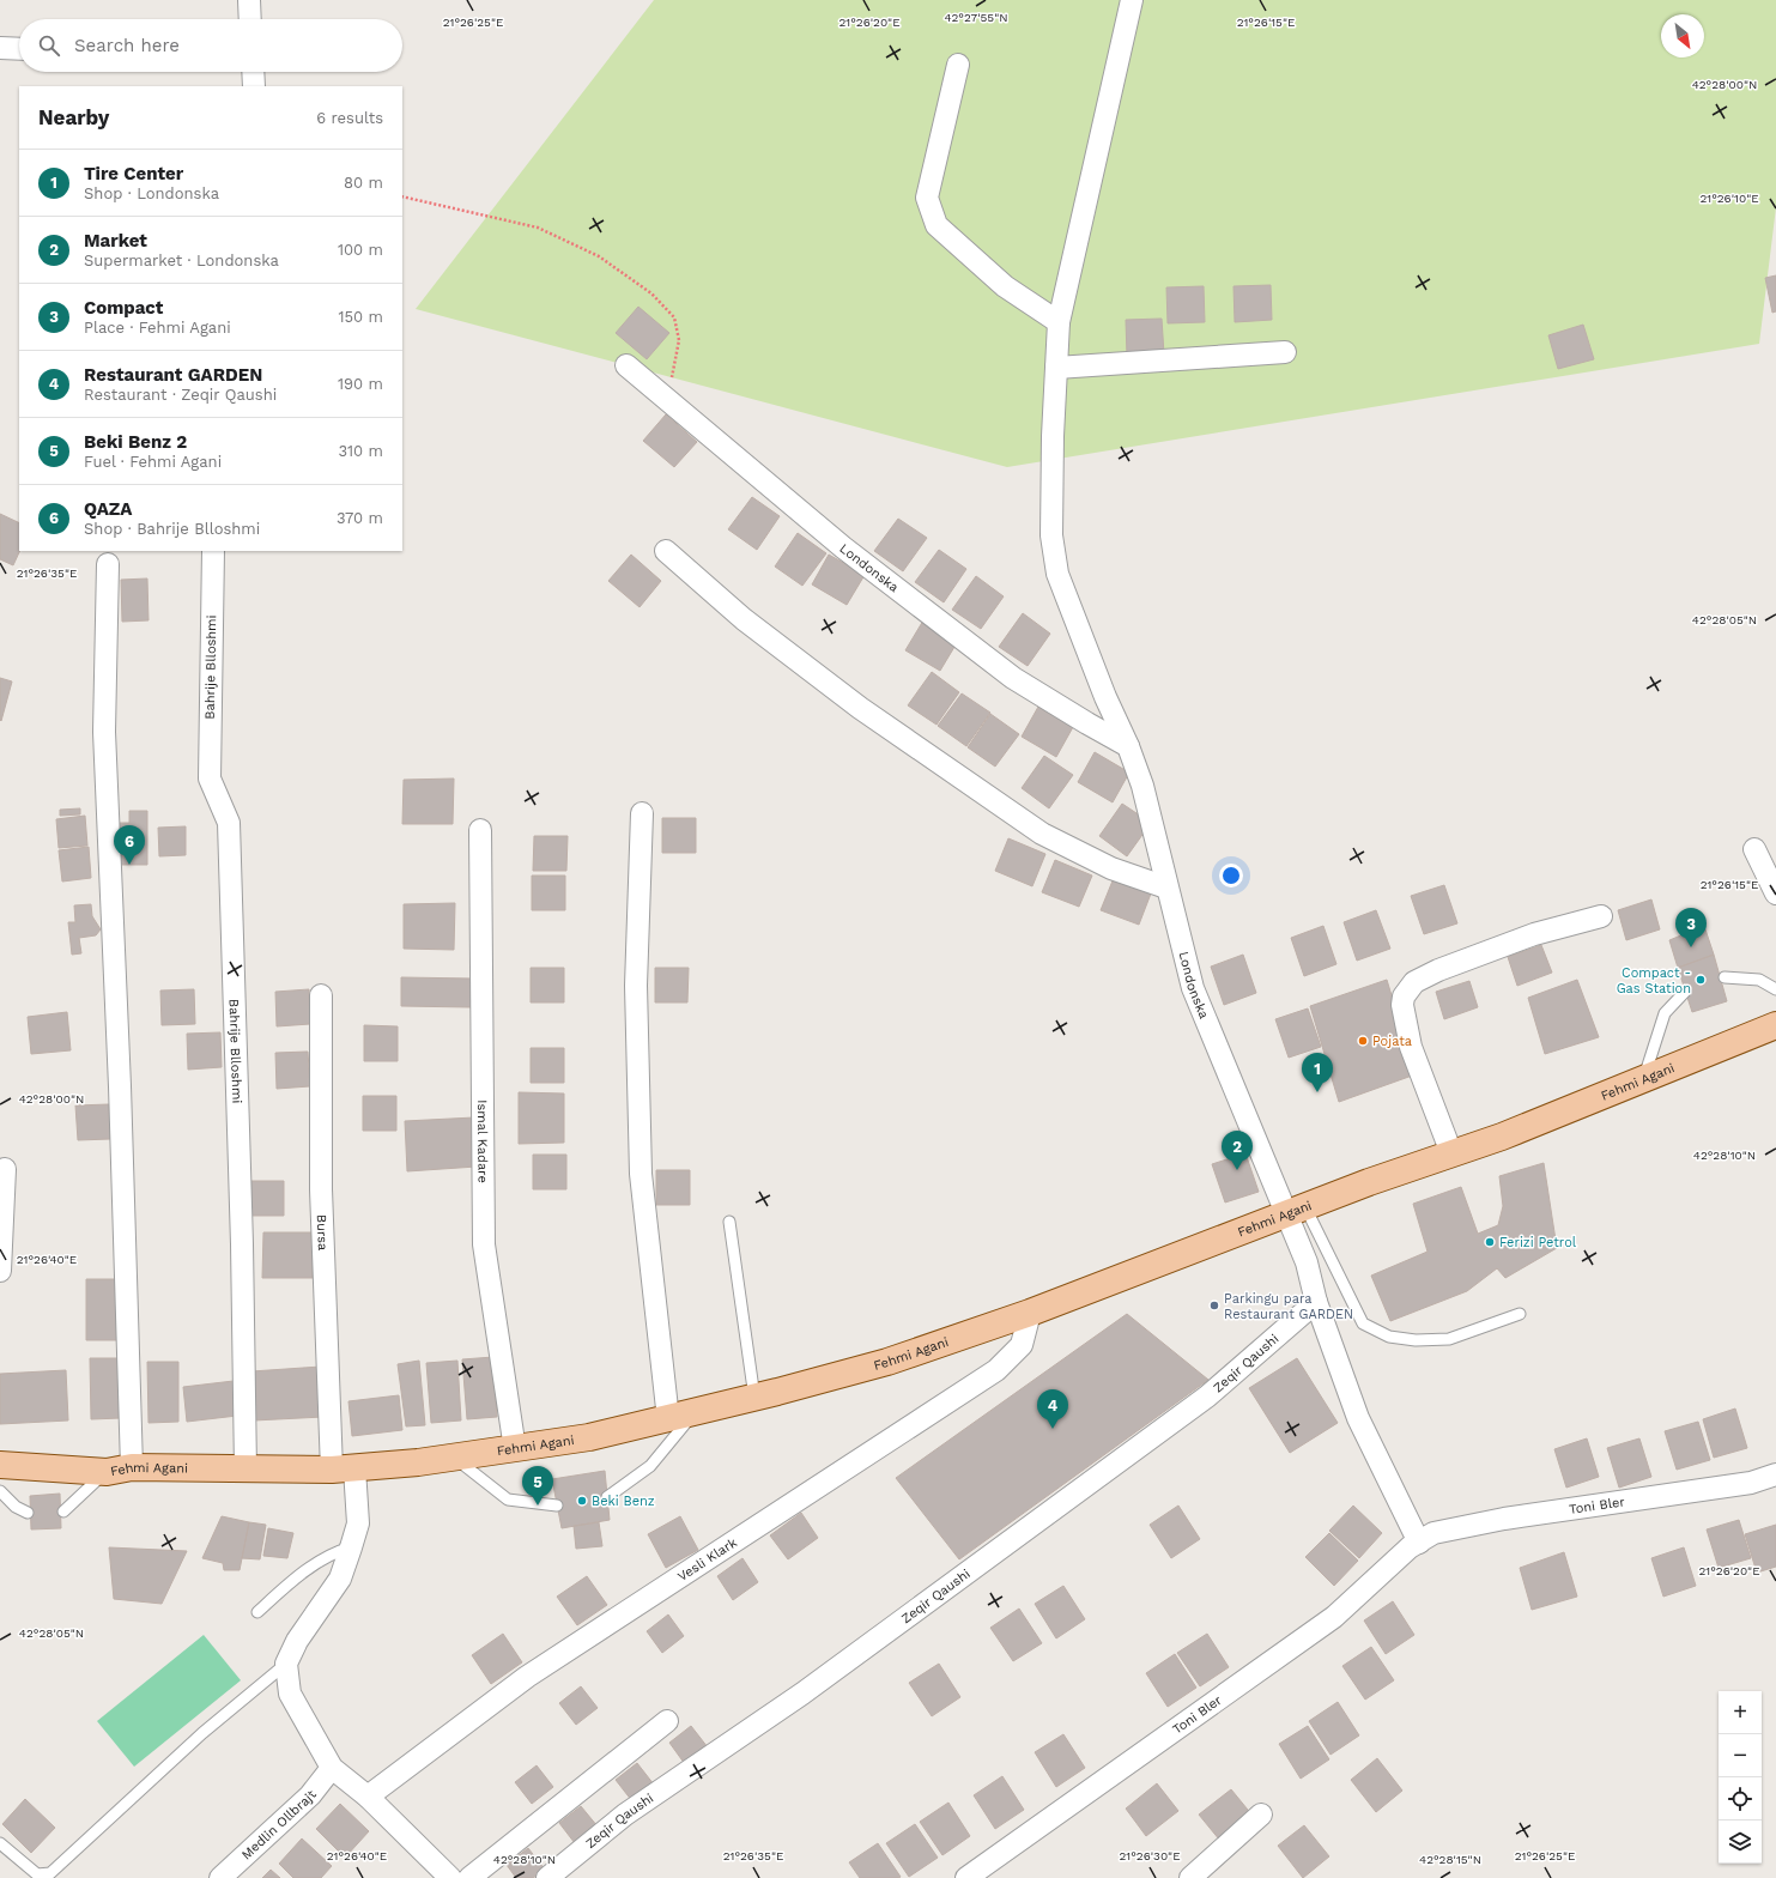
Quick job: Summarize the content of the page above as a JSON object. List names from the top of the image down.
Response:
{
  "streets": {
    "main road": ["Fehmi Agani"],
    "street": [
      "Londonska",
      "Bahrije Blloshmi",
      "Ismal Kadare",
      "Bursa",
      "Zeqir Qaushi",
      "Toni Bler",
      "Vesli Klark",
      "Medlin Ollbrajt"
    ]
  },
  "crossings": [
    ["Londonska", "Fehmi Agani"],
    ["Bahrije Blloshmi", "Fehmi Agani"],
    ["Fehmi Agani", "Ismal Kadare"],
    ["Fehmi Agani", "Bursa"],
    ["Fehmi Agani", "Vesli Klark"]
  ],
  "places": [
    "Compact - Gas Station",
    "Pojata",
    "Ferizi Petrol",
    "Parkingu para Restaurant GARDEN",
    "Beki Benz"
  ],
  "north": "bottom right",
  "page": {
    "search": "Search here",
    "heading": ["Nearby", "6 results"],
    "list": [
      {
        "mark": "1",
        "name": "Tire Center",
        "note": "Shop · Londonska",
        "value": "80 m"
      },
      {
        "mark": "2",
        "name": "Market",
        "note": "Supermarket · Londonska",
        "value": "100 m"
      },
      {
        "mark": "3",
        "name": "Compact",
        "note": "Place · Fehmi Agani",
        "value": "150 m"
      },
      {
        "mark": "4",
        "name": "Restaurant GARDEN",
        "note": "Restaurant · Zeqir Qaushi",
        "value": "190 m"
      },
      {
        "mark": "5",
        "name": "Beki Benz 2",
        "note": "Fuel · Fehmi Agani",
        "value": "310 m"
      },
      {
        "mark": "6",
        "name": "QAZA",
        "note": "Shop · Bahrije Blloshmi",
        "value": "370 m"
      }
    ],
    "pins": [
      "6",
      "3",
      "1",
      "2",
      "4",
      "5"
    ],
    "map_buttons": ["+", "−"]
  },
  "coordinates": [
    "42°27'55\"N",
    "21°26'25\"E",
    "21°26'20\"E",
    "21°26'15\"E",
    "42°28'00\"N",
    "21°26'10\"E",
    "21°26'35\"E",
    "42°28'05\"N",
    "42°28'10\"N",
    "21°26'40\"E",
    "21°26'30\"E",
    "42°28'15\"N"
  ]
}
